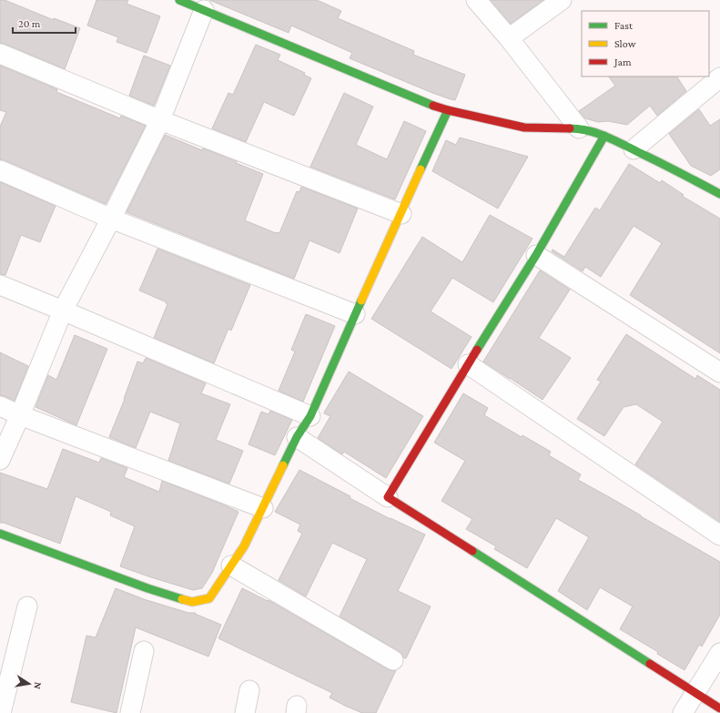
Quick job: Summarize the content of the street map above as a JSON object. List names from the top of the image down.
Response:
{
  "legend": ["Fast", "Slow", "Jam"],
  "scale_bar": "20 m",
  "north": "right"
}
